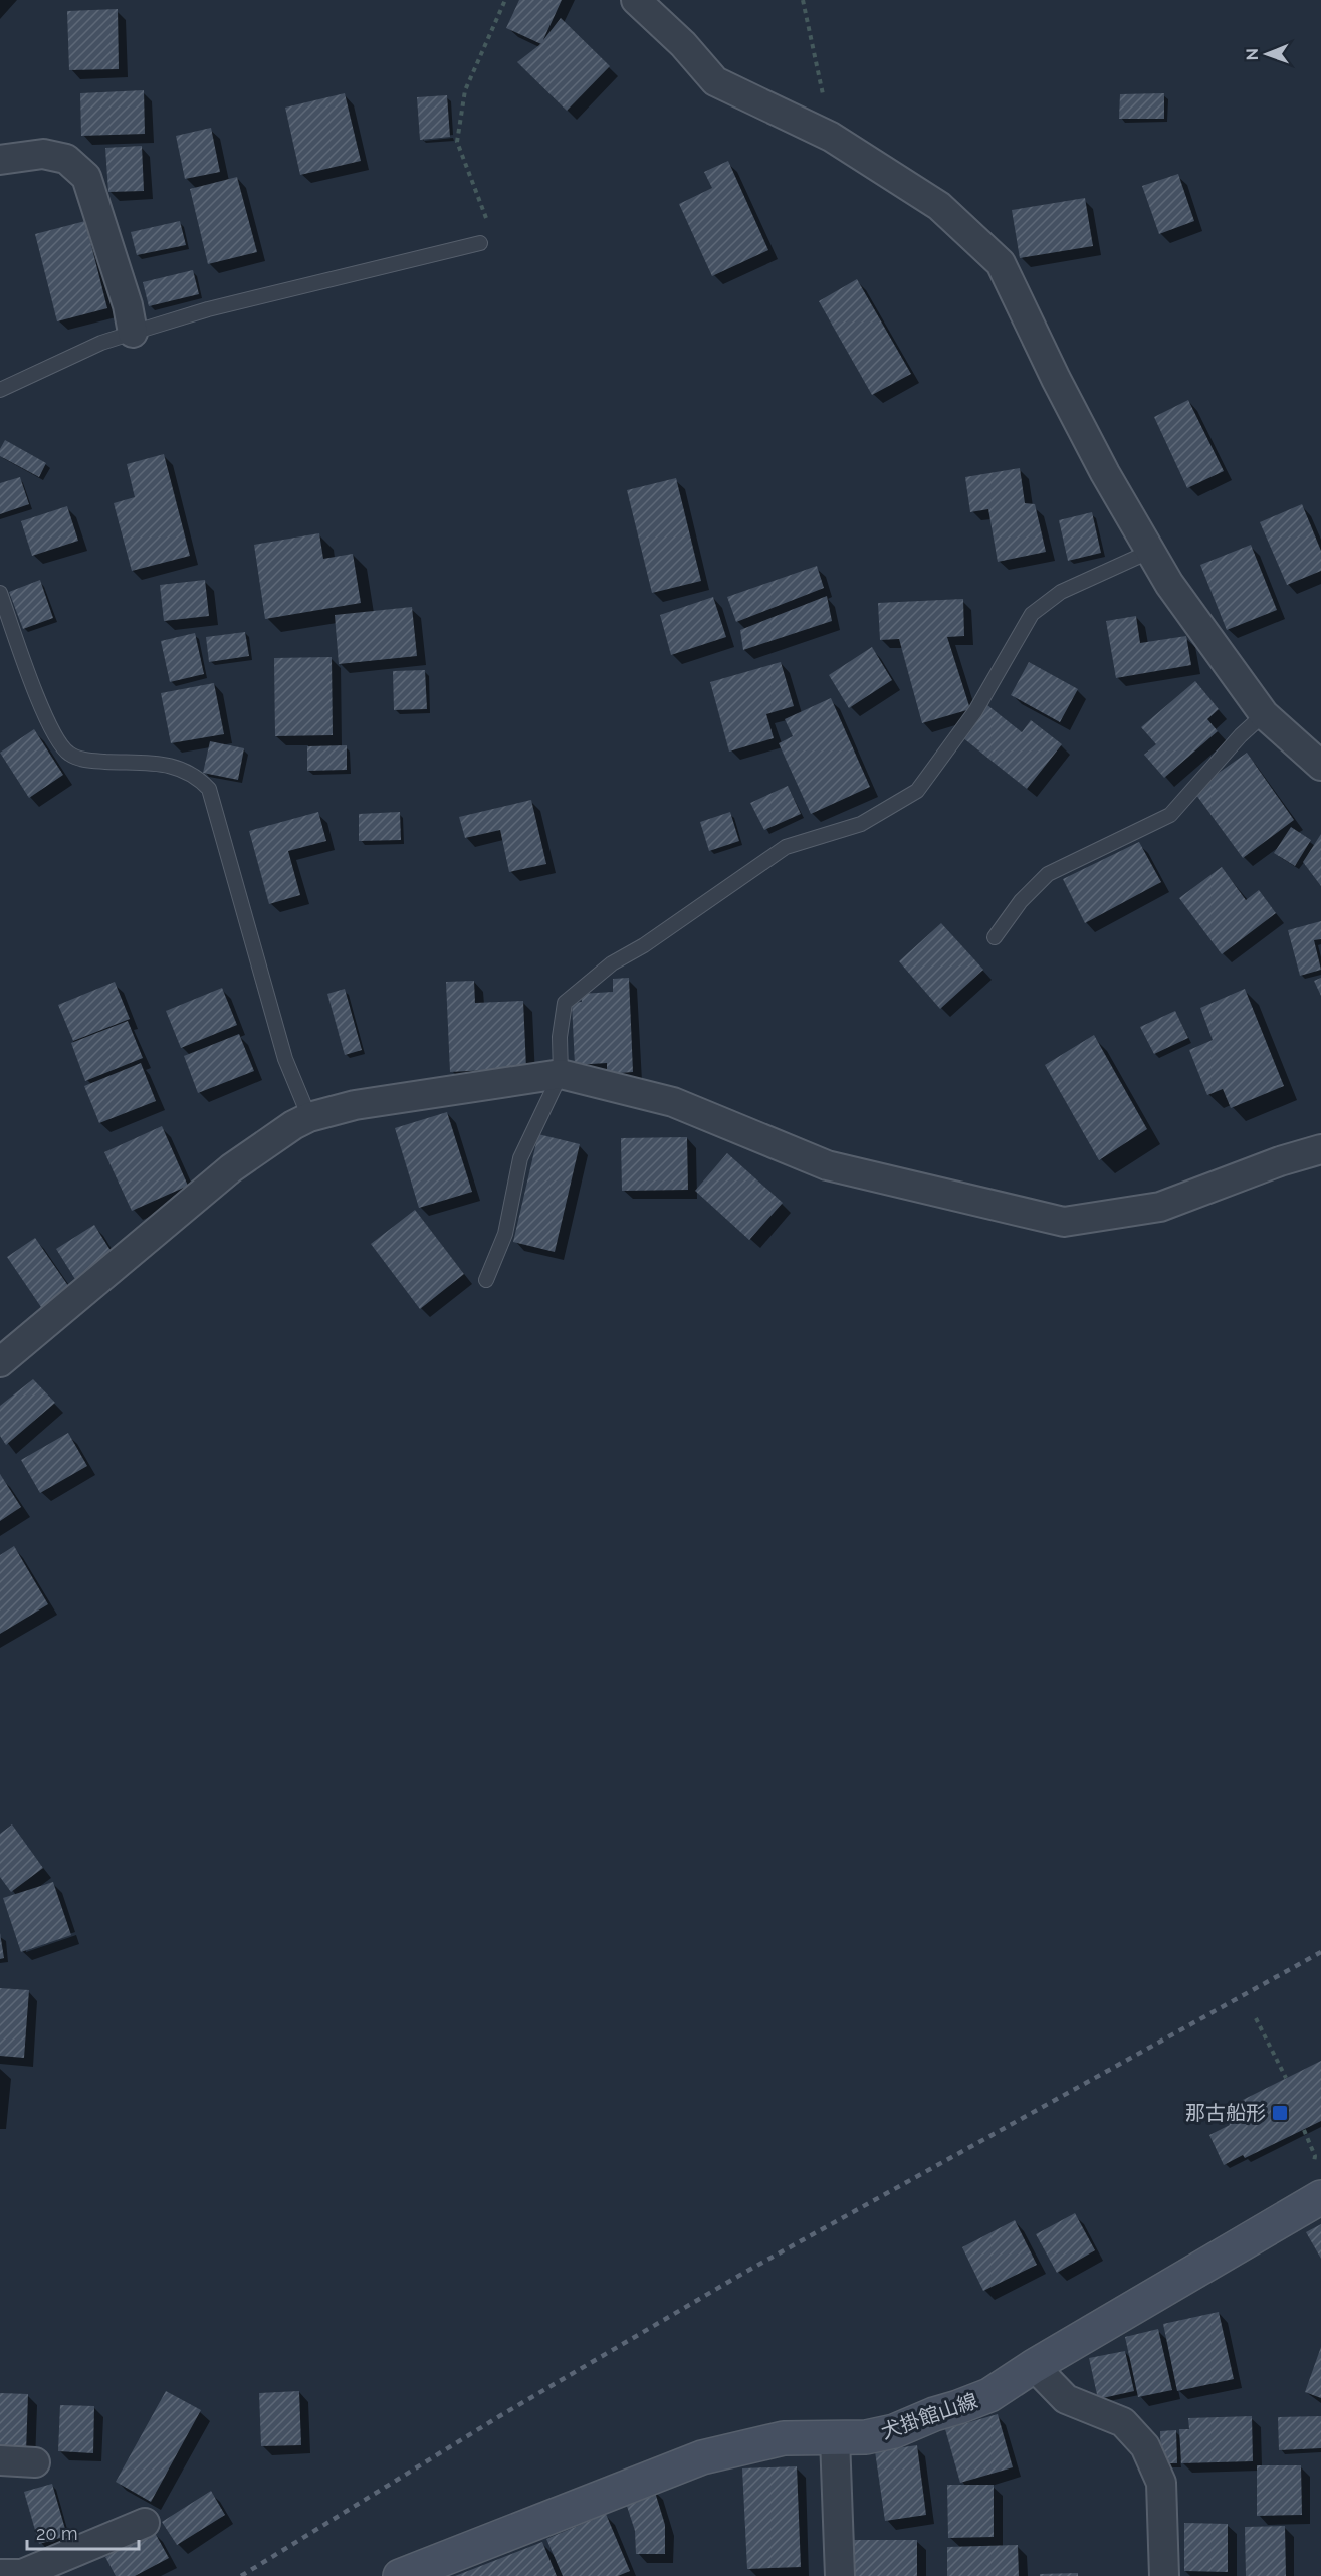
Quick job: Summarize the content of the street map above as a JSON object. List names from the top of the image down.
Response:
{
  "streets": {
    "main road": ["犬掛館山線"]
  },
  "places": {
    "transit": ["那古船形"]
  },
  "scale_bar": "20 m",
  "north": "left"
}
